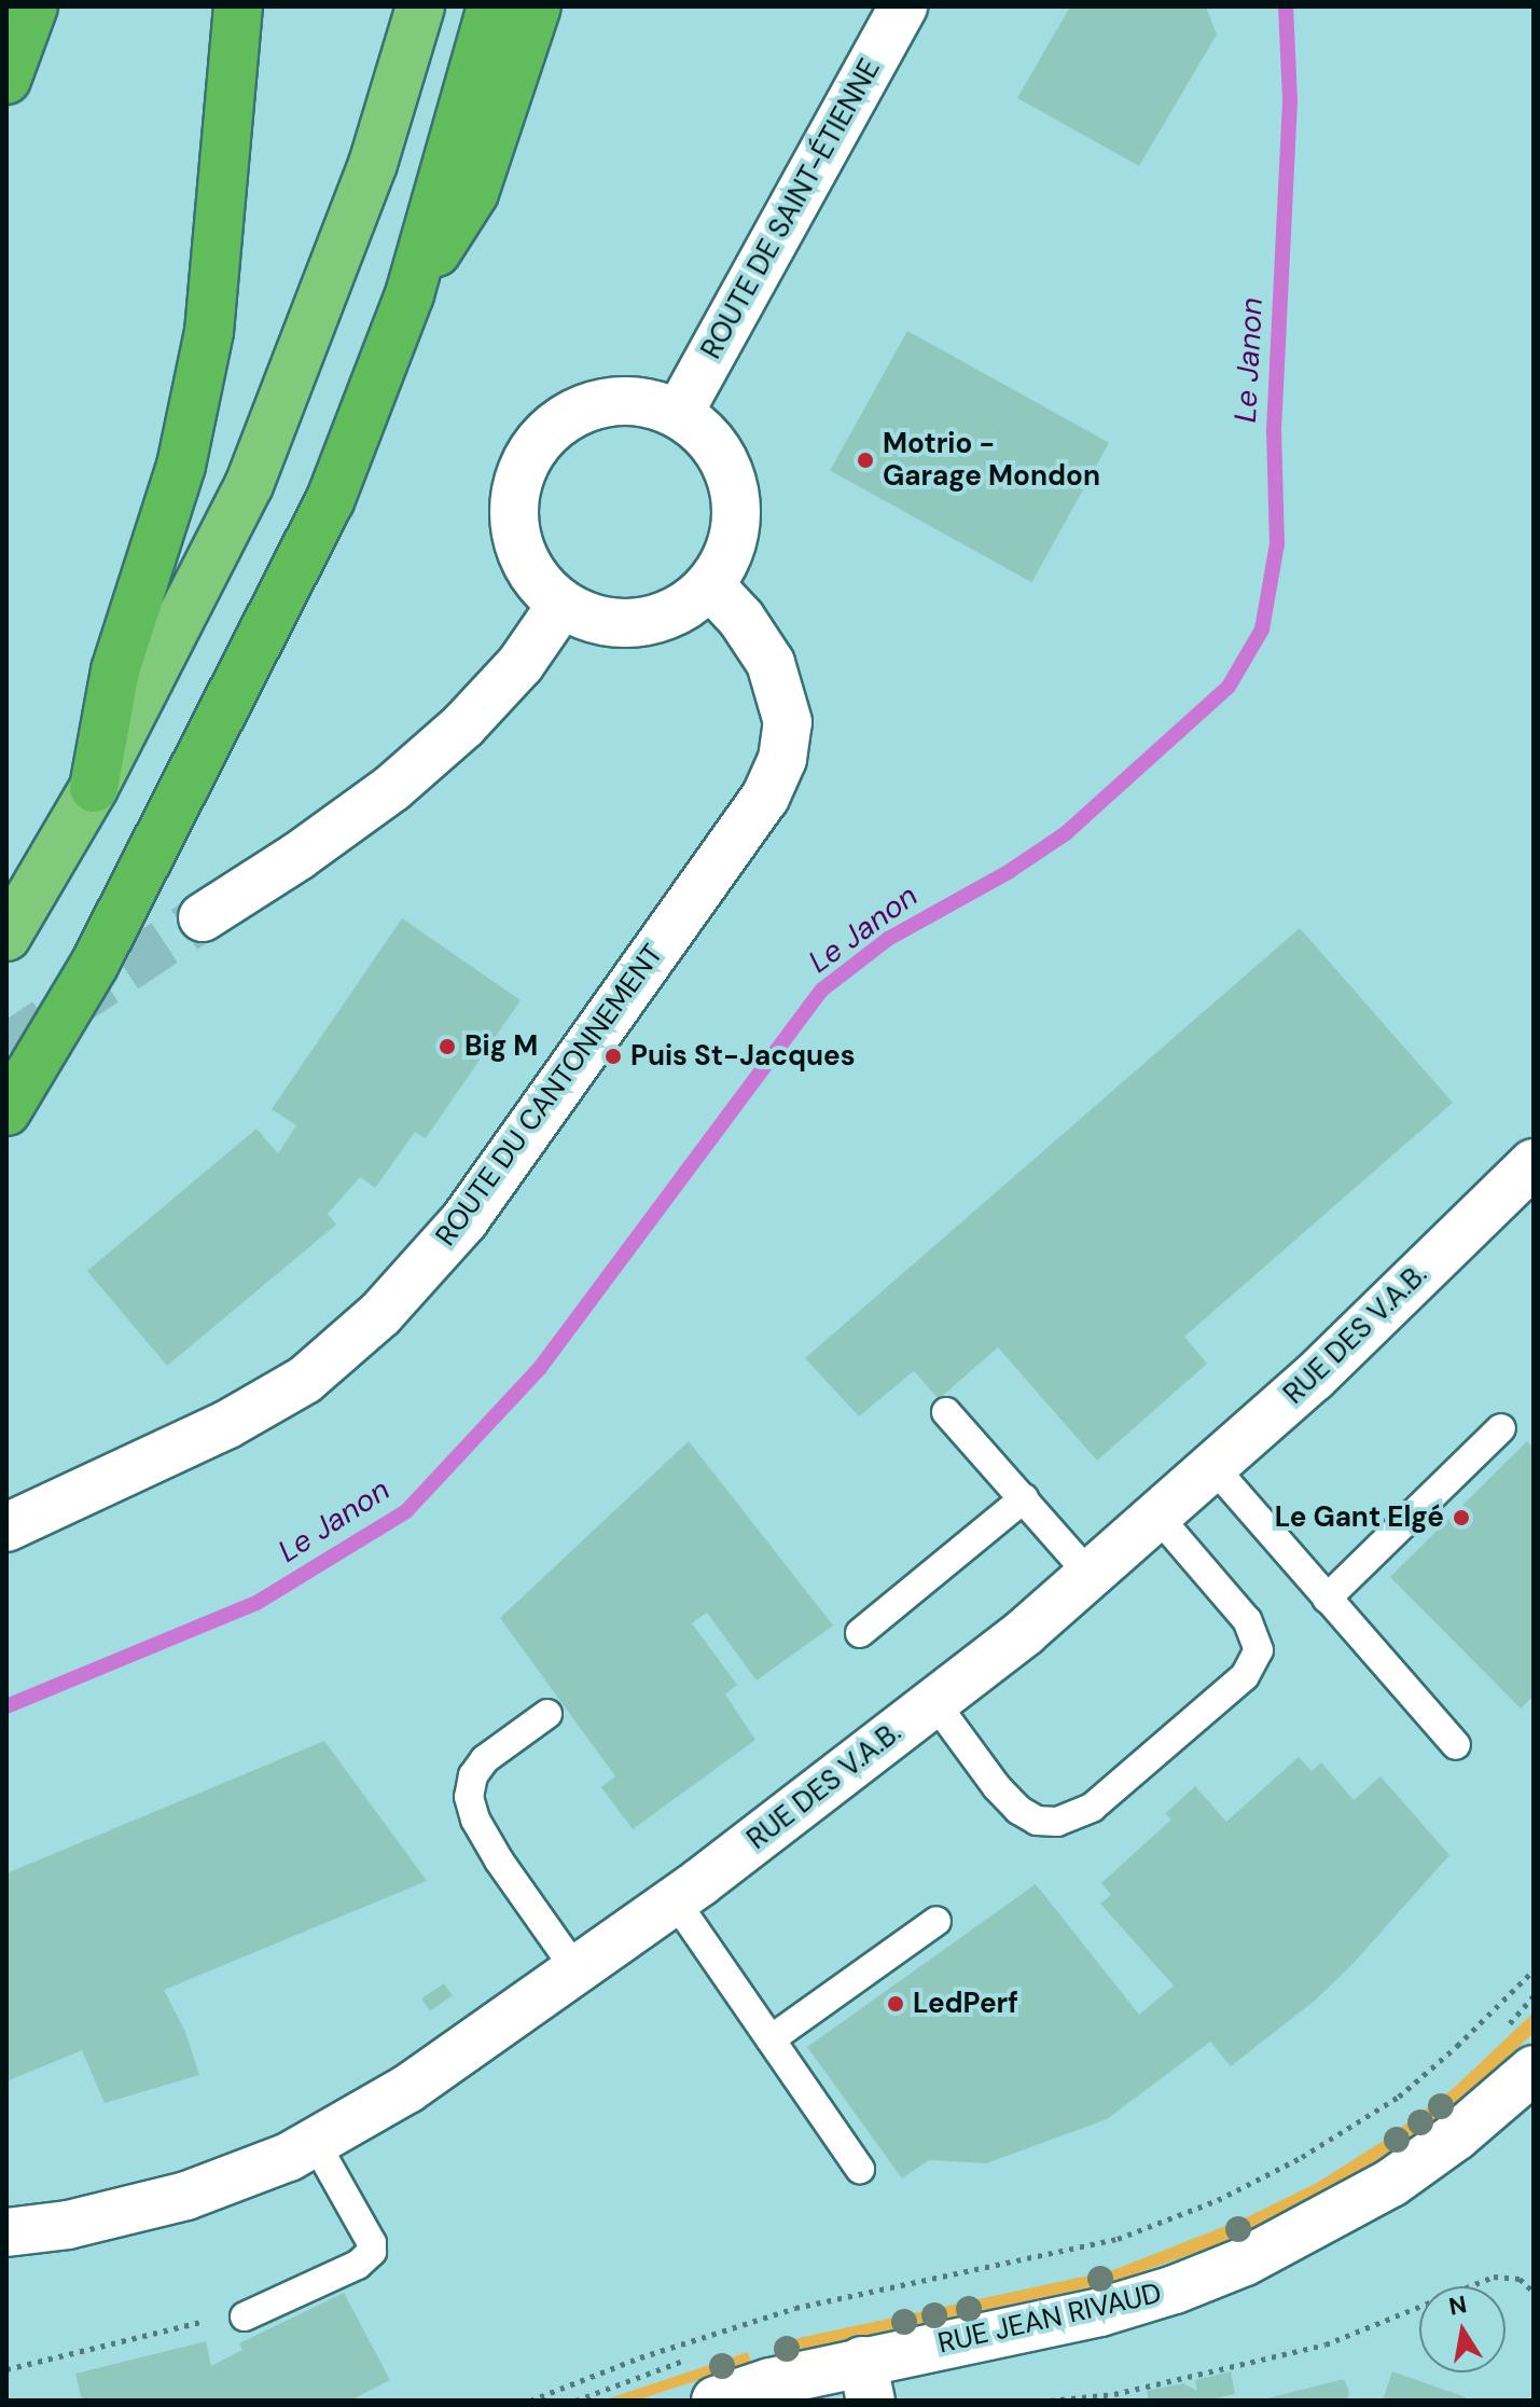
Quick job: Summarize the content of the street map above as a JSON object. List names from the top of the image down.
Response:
{
  "streets": {
    "street": [
      "ROUTE DE SAINT-ÉTIENNE",
      "ROUTE DU CANTONNEMENT",
      "RUE DES V.A.B.",
      "RUE JEAN RIVAUD"
    ]
  },
  "crossings": [
    ["ROUTE DE SAINT-ÉTIENNE", "ROUTE DU CANTONNEMENT"]
  ],
  "water": ["Le Janon"],
  "places": [
    "Motrio - Garage Mondon",
    "Big M",
    "Puis St-Jacques",
    "Le Gant Elgé",
    "LedPerf"
  ],
  "north": "top"
}
